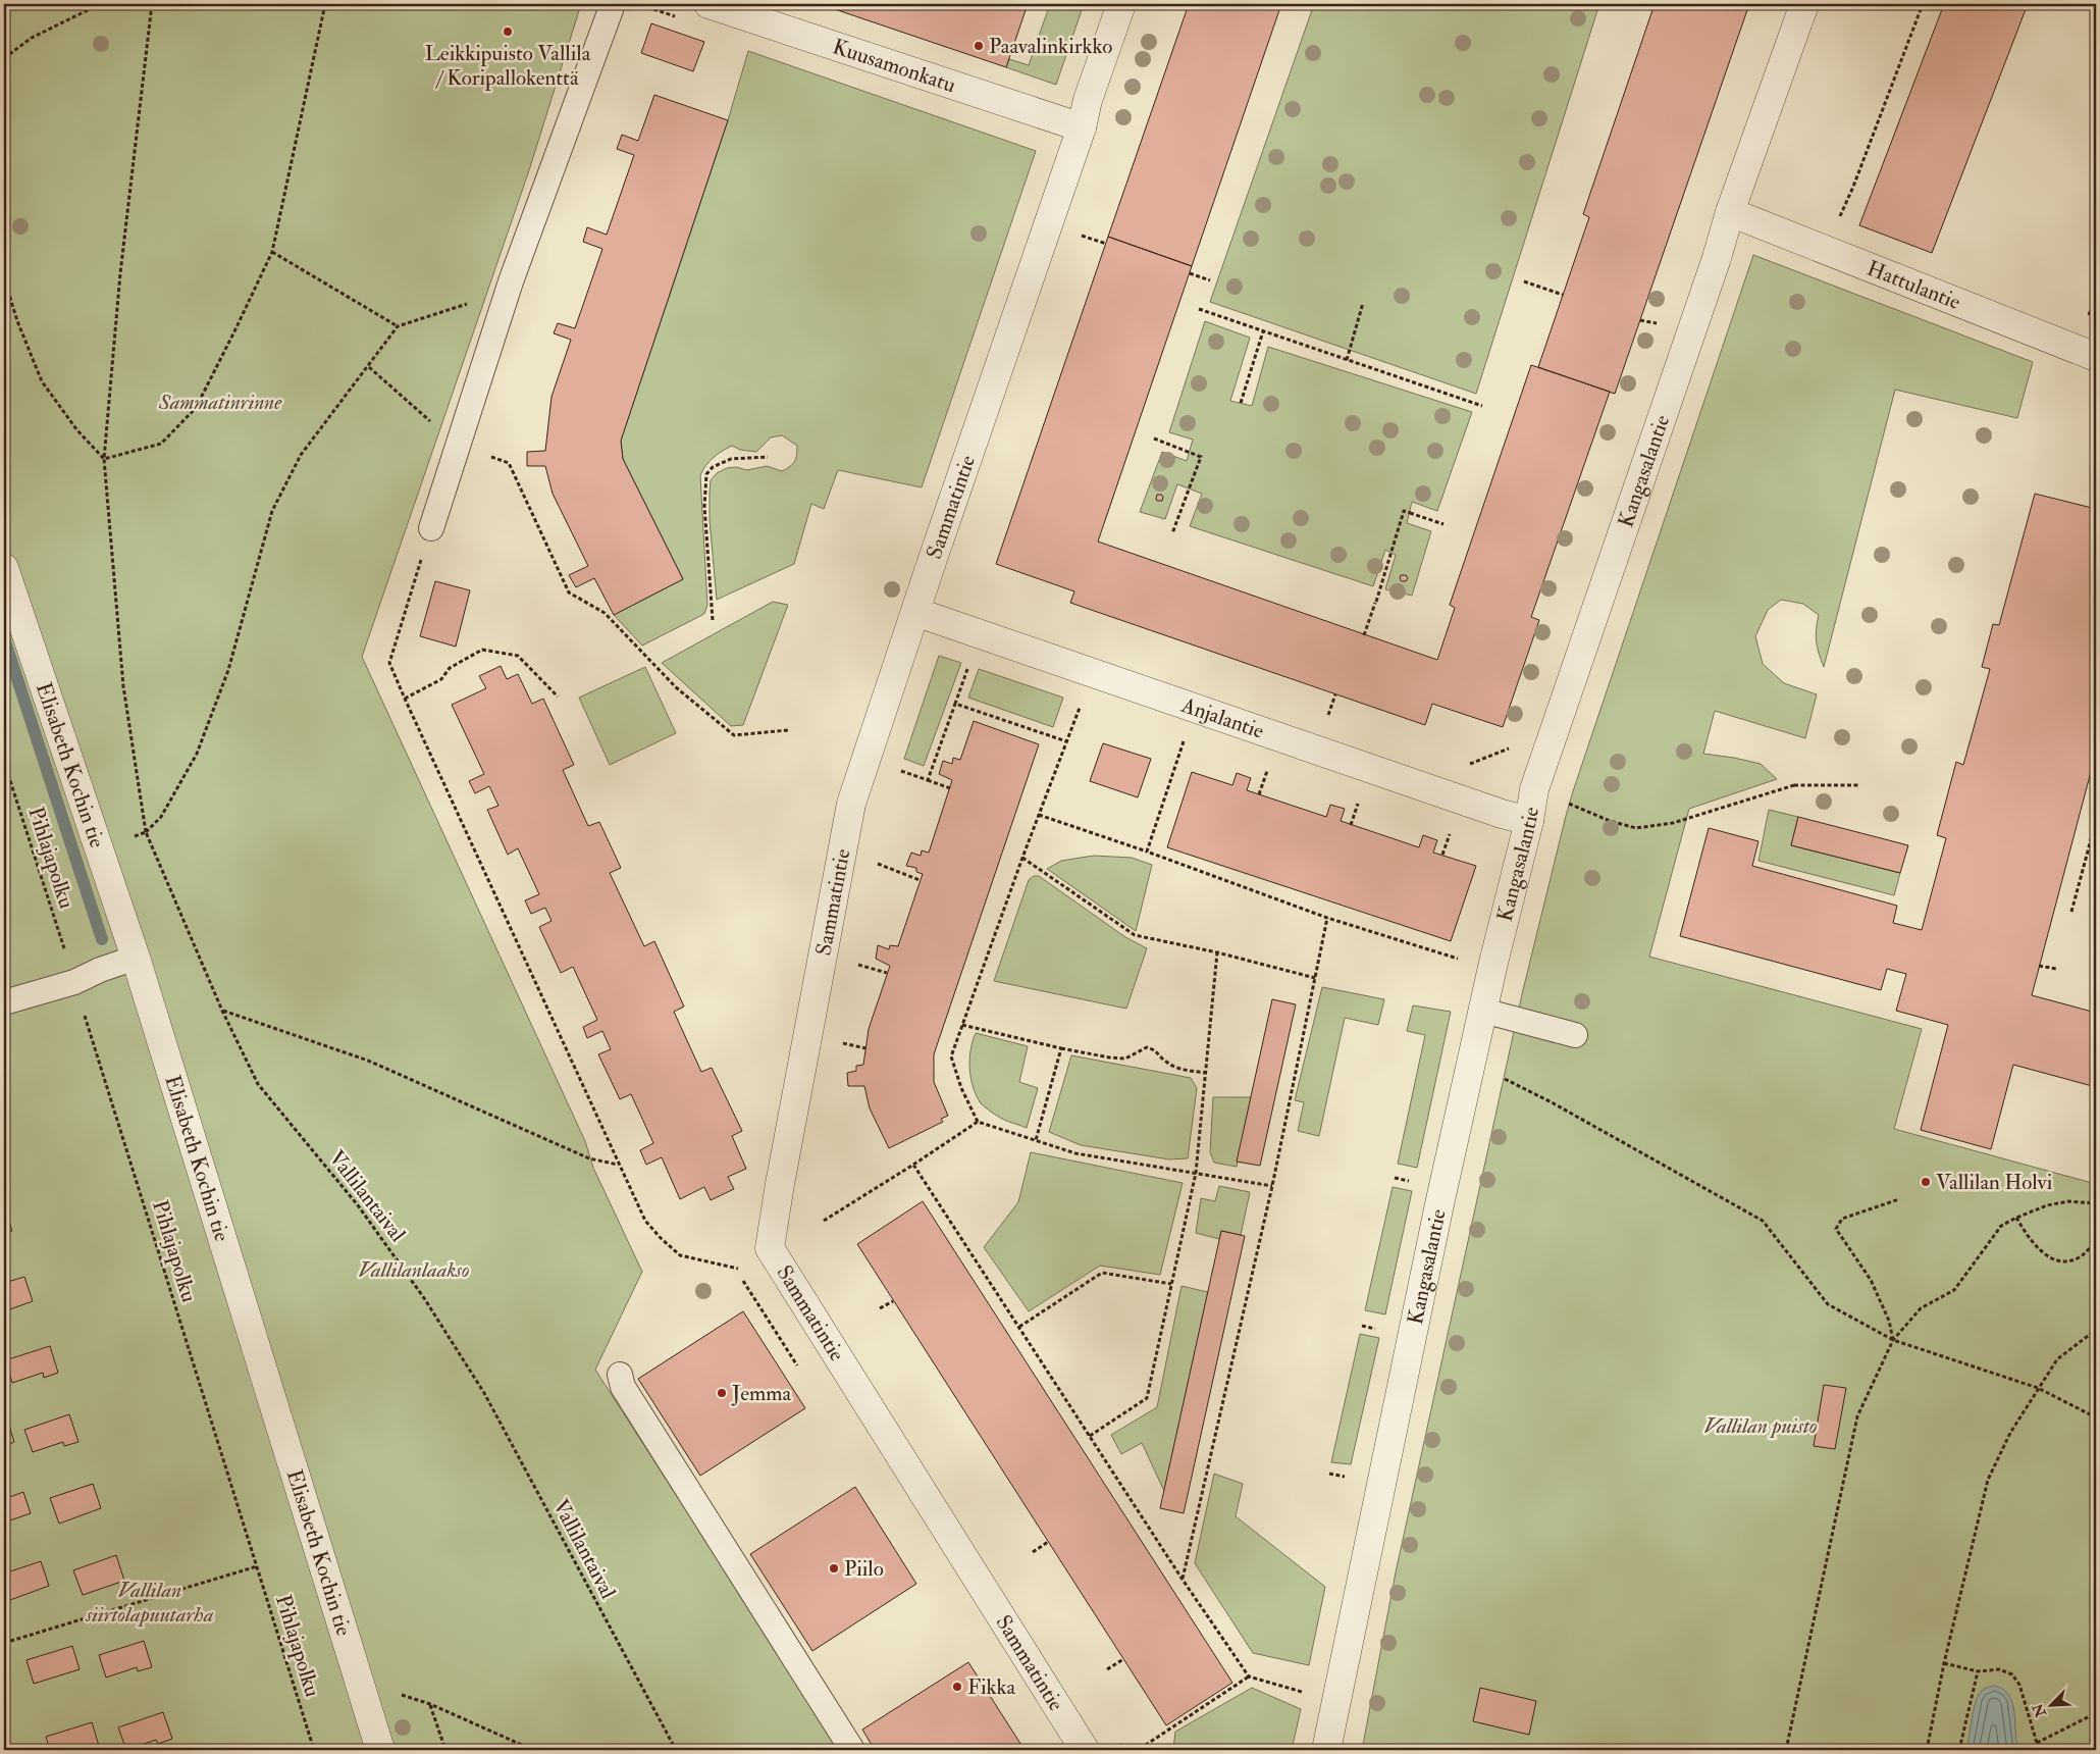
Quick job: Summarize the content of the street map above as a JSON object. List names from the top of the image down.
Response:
{
  "streets": {
    "street": [
      "Kuusamonkatu",
      "Hattulantie",
      "Kangasalantie",
      "Sammatintie",
      "Anjalantie",
      "Elisabeth Kochin tie"
    ],
    "path": ["Pihlajapolku", "Vallilantaival"]
  },
  "crossings": [
    ["Kuusamonkatu", "Sammatintie"],
    ["Hattulantie", "Kangasalantie"],
    ["Kangasalantie", "Anjalantie"],
    ["Sammatintie", "Anjalantie"]
  ],
  "parks": [
    "Sammatinrinne",
    "Vallilanlaakso",
    "Vallilan puisto",
    "Vallilan siirtolapuutarha"
  ],
  "places": [
    "Leikkipuisto Vallila / Koripallokenttä",
    "Paavalinkirkko",
    "Vallilan Holvi",
    "Jemma",
    "Piilo",
    "Fikka"
  ],
  "north": "bottom left"
}
